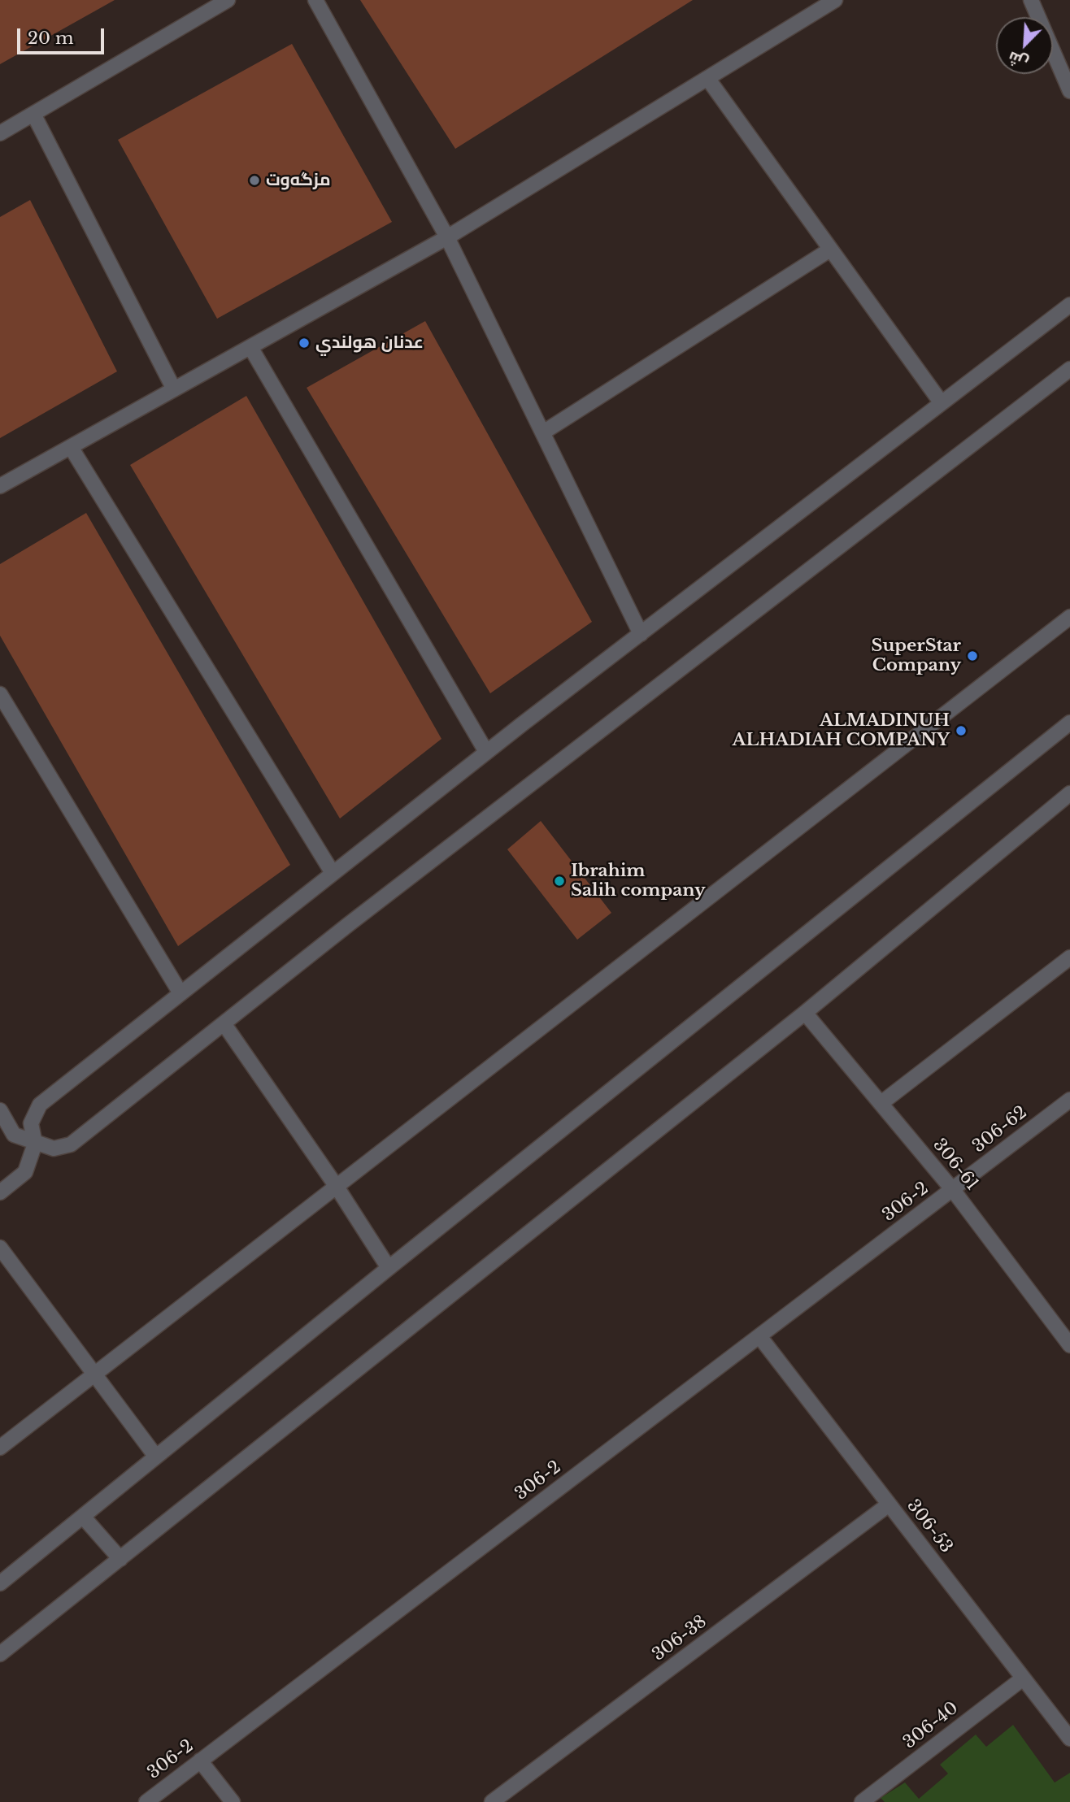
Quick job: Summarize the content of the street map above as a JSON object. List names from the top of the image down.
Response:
{
  "streets": {
    "street": [
      "306-62",
      "306-61",
      "306-2",
      "306-53",
      "306-38",
      "306-40"
    ]
  },
  "crossings": [
    ["306-62", "306-61"],
    ["306-62", "306-2"],
    ["306-61", "306-2"],
    ["306-2", "306-53"],
    ["306-53", "306-38"],
    ["306-53", "306-40"]
  ],
  "places": [
    "مزگه‌وت",
    "عدنان هولندي",
    "SuperStar Company",
    "ALMADINUH ALHADIAH COMPANY",
    "Ibrahim Salih company"
  ],
  "scale_bar": "20 m",
  "north": "bottom left"
}
